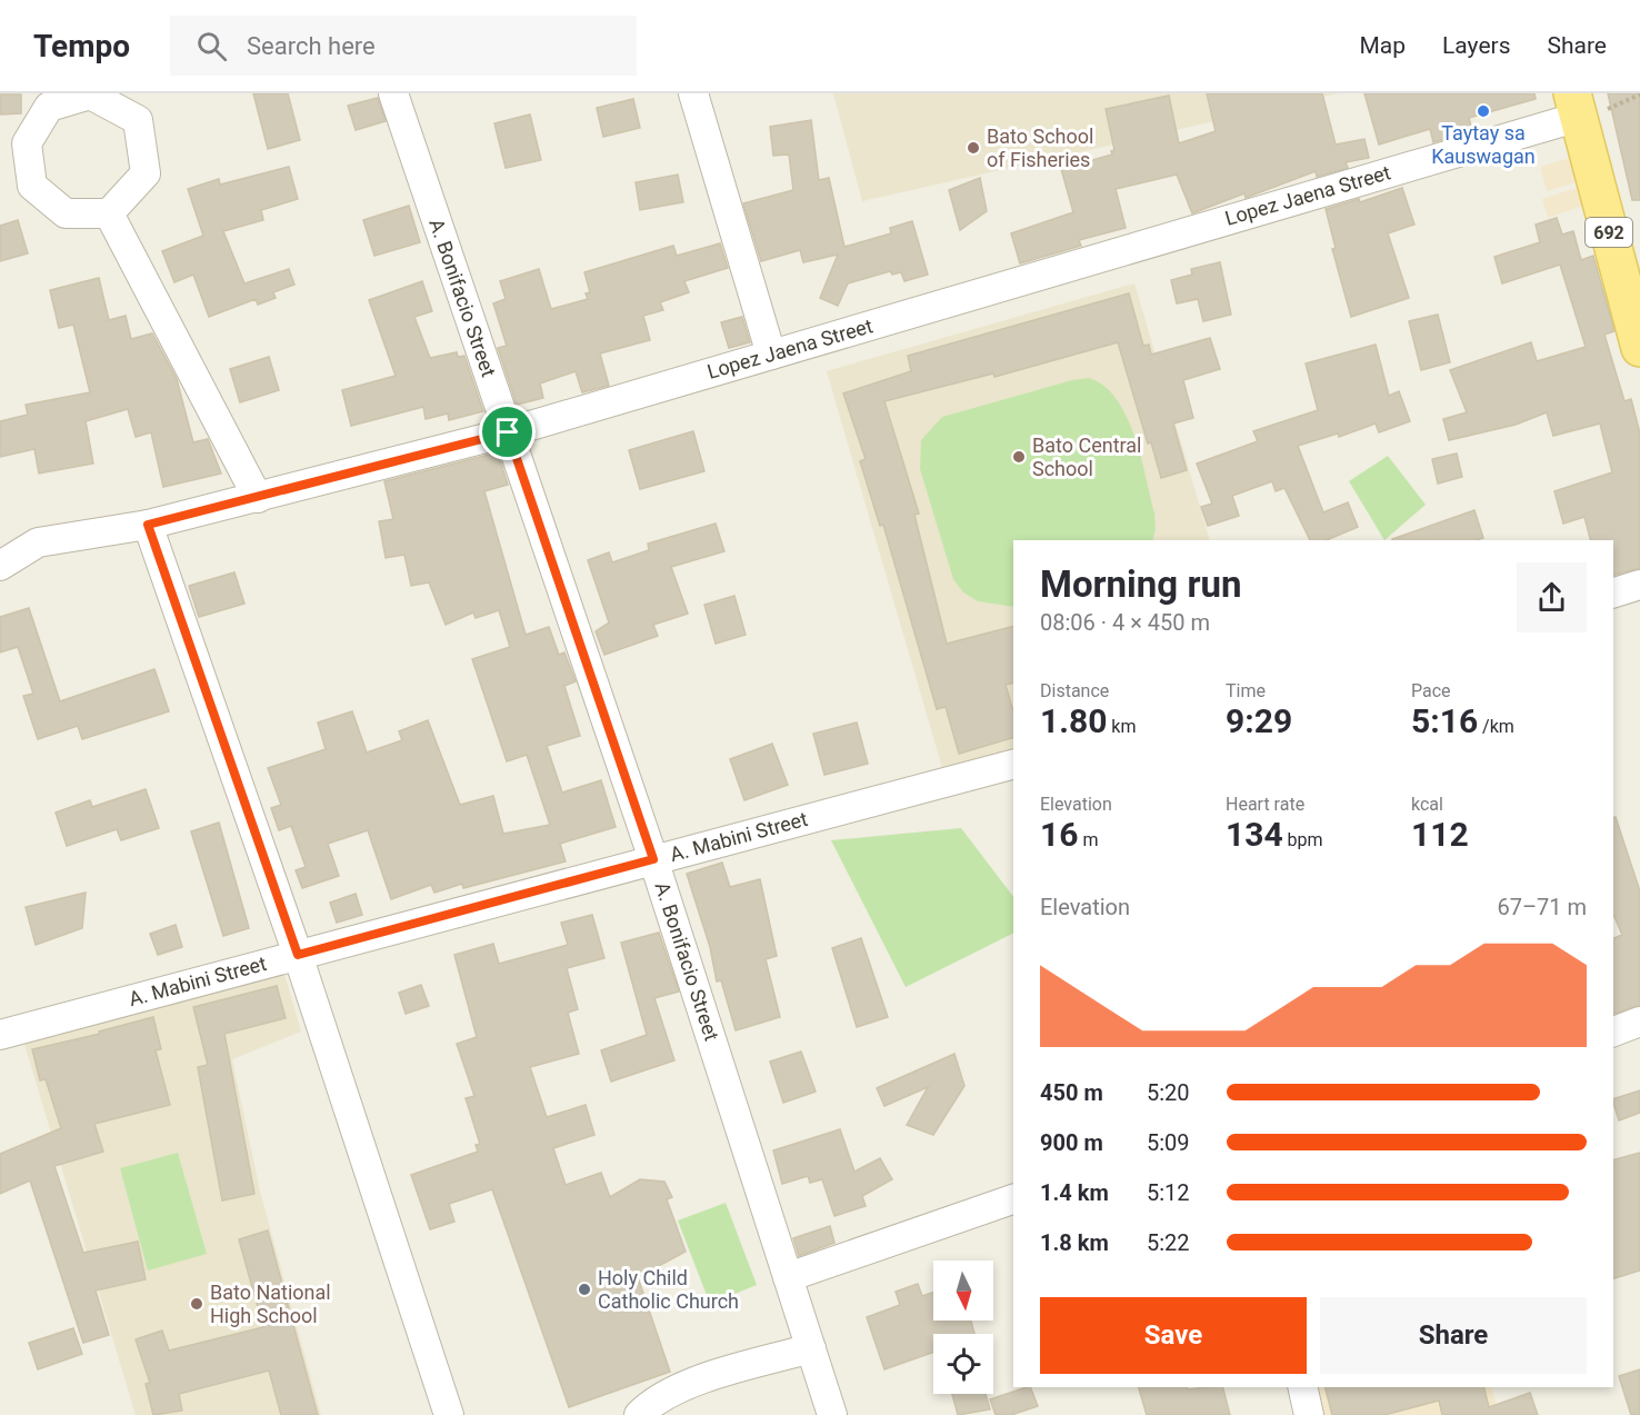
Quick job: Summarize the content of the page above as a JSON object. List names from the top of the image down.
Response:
{
  "streets": {
    "main road": ["692"],
    "street": ["Lopez Jaena Street", "A. Bonifacio Street", "A. Mabini Street"]
  },
  "crossings": [
    ["Lopez Jaena Street", "692"],
    ["Lopez Jaena Street", "A. Bonifacio Street"],
    ["A. Bonifacio Street", "A. Mabini Street"]
  ],
  "places": [
    "Taytay sa Kauswagan",
    "Bato School of Fisheries",
    "Bato Central School",
    "Holy Child Catholic Church",
    "Bato National High School"
  ],
  "north": "bottom",
  "page": {
    "header": "Tempo",
    "search": "Search here",
    "nav": ["Map", "Layers", "Share"],
    "heading": ["Morning run", "08:06 · 4 × 450 m"],
    "stats": [
      ["Distance", "1.80 km"],
      ["Time", "9:29"],
      ["Pace", "5:16 /km"],
      ["Elevation", "16 m"],
      ["Heart rate", "134 bpm"],
      ["kcal", "112"]
    ],
    "chart": ["Elevation", "67–71 m"],
    "list": [
      {
        "name": "450 m",
        "note": "5:20"
      },
      {
        "name": "900 m",
        "note": "5:09"
      },
      {
        "name": "1.4 km",
        "note": "5:12"
      },
      {
        "name": "1.8 km",
        "note": "5:22"
      }
    ],
    "buttons": ["Save", "Share"]
  }
}
